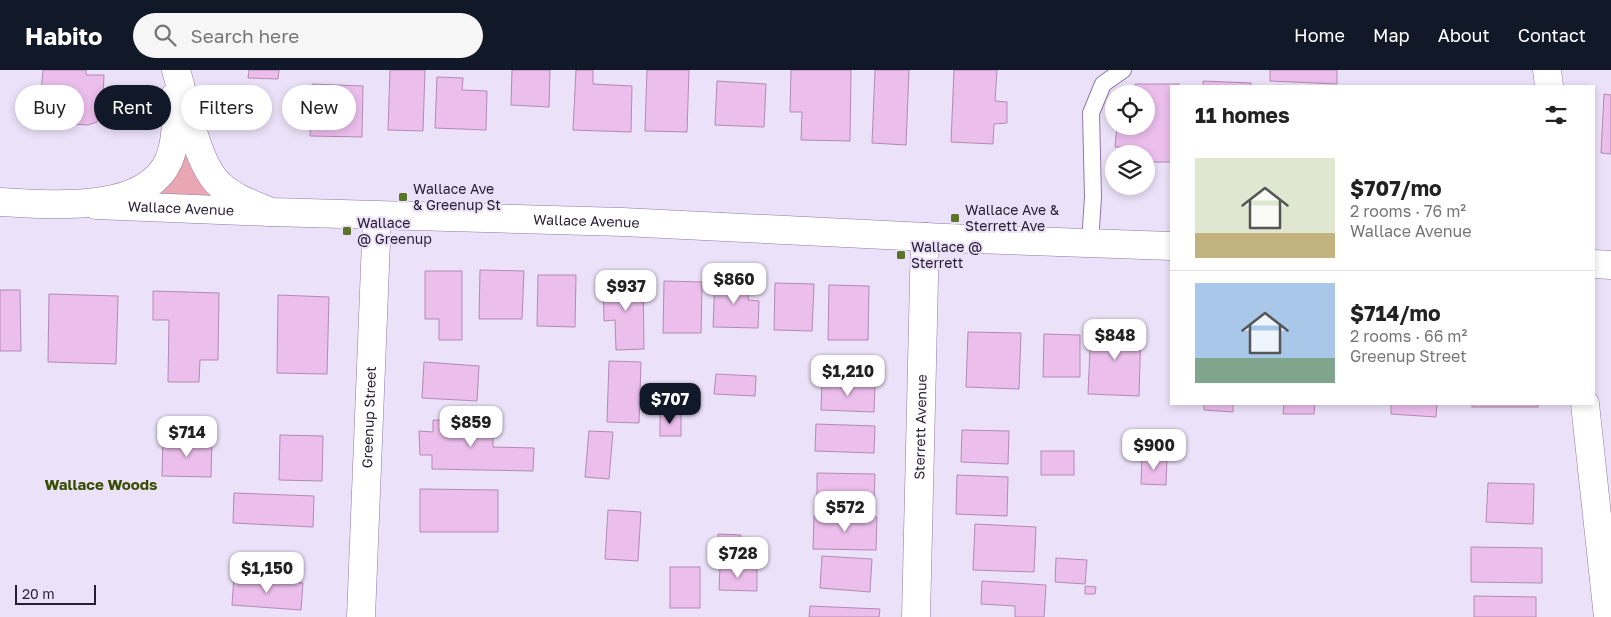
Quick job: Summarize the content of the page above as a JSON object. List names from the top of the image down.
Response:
{
  "streets": {
    "street": ["Wallace Avenue", "Greenup Street", "Sterrett Avenue"]
  },
  "crossings": [
    ["Wallace Avenue", "Greenup Street"],
    ["Wallace Avenue", "Sterrett Avenue"]
  ],
  "districts": ["Wallace Woods"],
  "places": {
    "transit": [
      "Wallace Ave & Greenup St",
      "Wallace Ave & Sterrett Ave",
      "Wallace @ Greenup",
      "Wallace @ Sterrett"
    ]
  },
  "scale_bar": "20 m",
  "page": {
    "header": "Habito",
    "search": "Search here",
    "nav": [
      "Home",
      "Map",
      "About",
      "Contact"
    ],
    "chip": [
      "Buy",
      "Rent",
      "Filters",
      "New"
    ],
    "heading": "11 homes",
    "list": [
      {
        "name": "$707/mo",
        "note": "2 rooms · 76 m² · Wallace Avenue"
      },
      {
        "name": "$714/mo",
        "note": "2 rooms · 66 m² · Greenup Street"
      }
    ],
    "price": [
      "$860",
      "$937",
      "$848",
      "$1,210",
      "$707",
      "$859",
      "$714",
      "$900",
      "$572",
      "$728",
      "$1,150"
    ],
    "scale": "20 m"
  }
}
